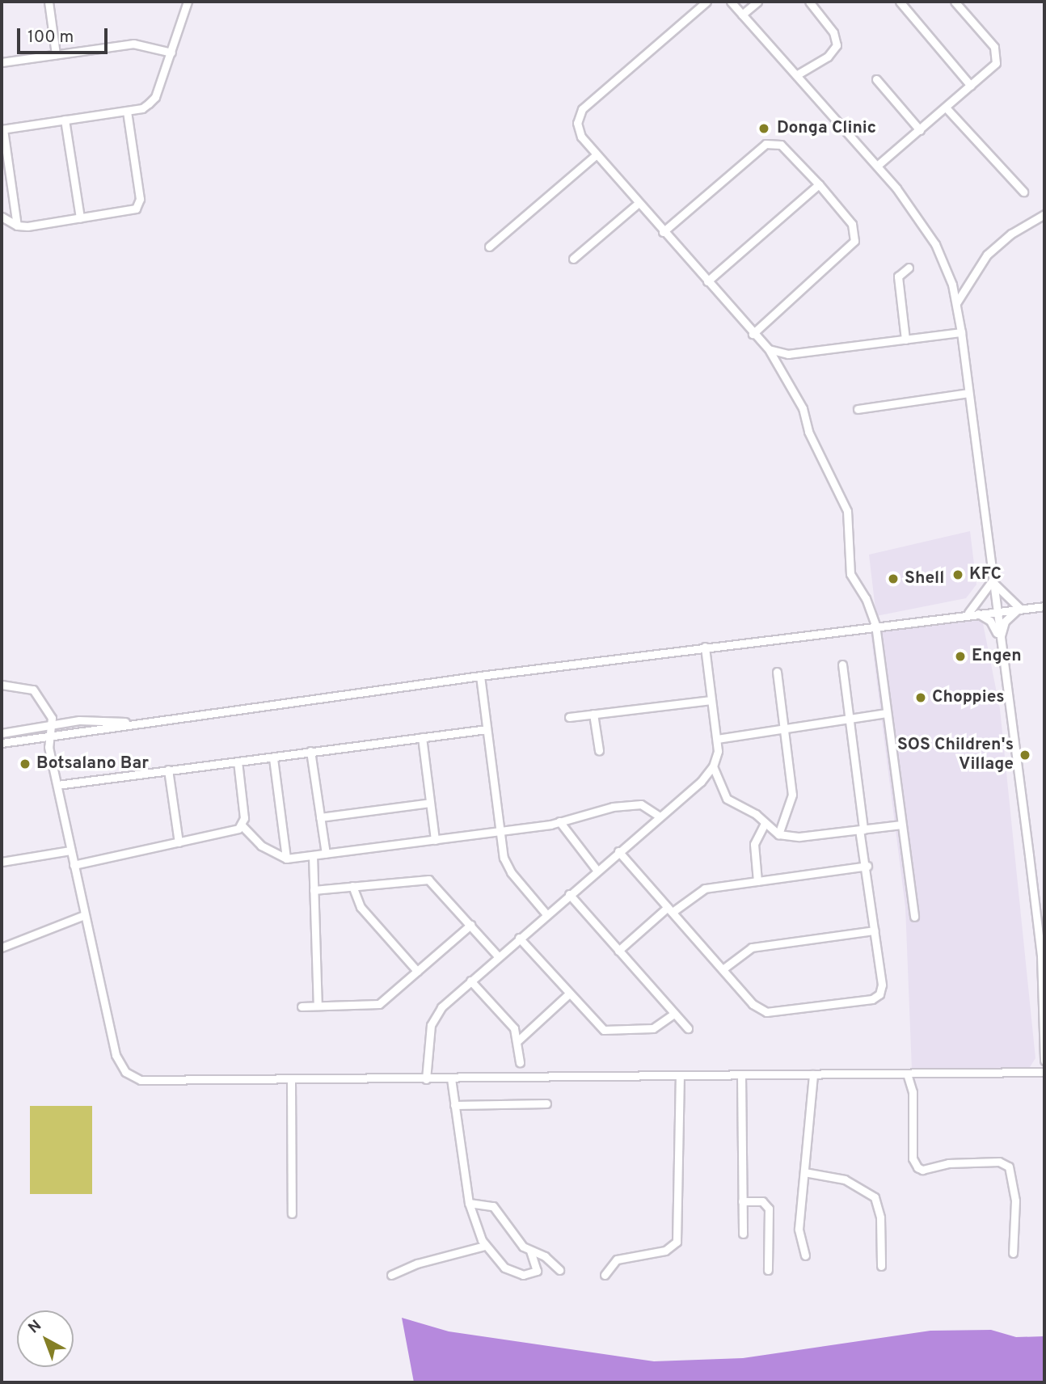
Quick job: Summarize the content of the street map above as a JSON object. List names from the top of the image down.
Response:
{
  "places": [
    "Donga Clinic",
    "KFC",
    "Shell",
    "Engen",
    "Choppies",
    "SOS Children's Village",
    "Botsalano Bar"
  ],
  "scale_bar": "100 m",
  "north": "top left"
}
